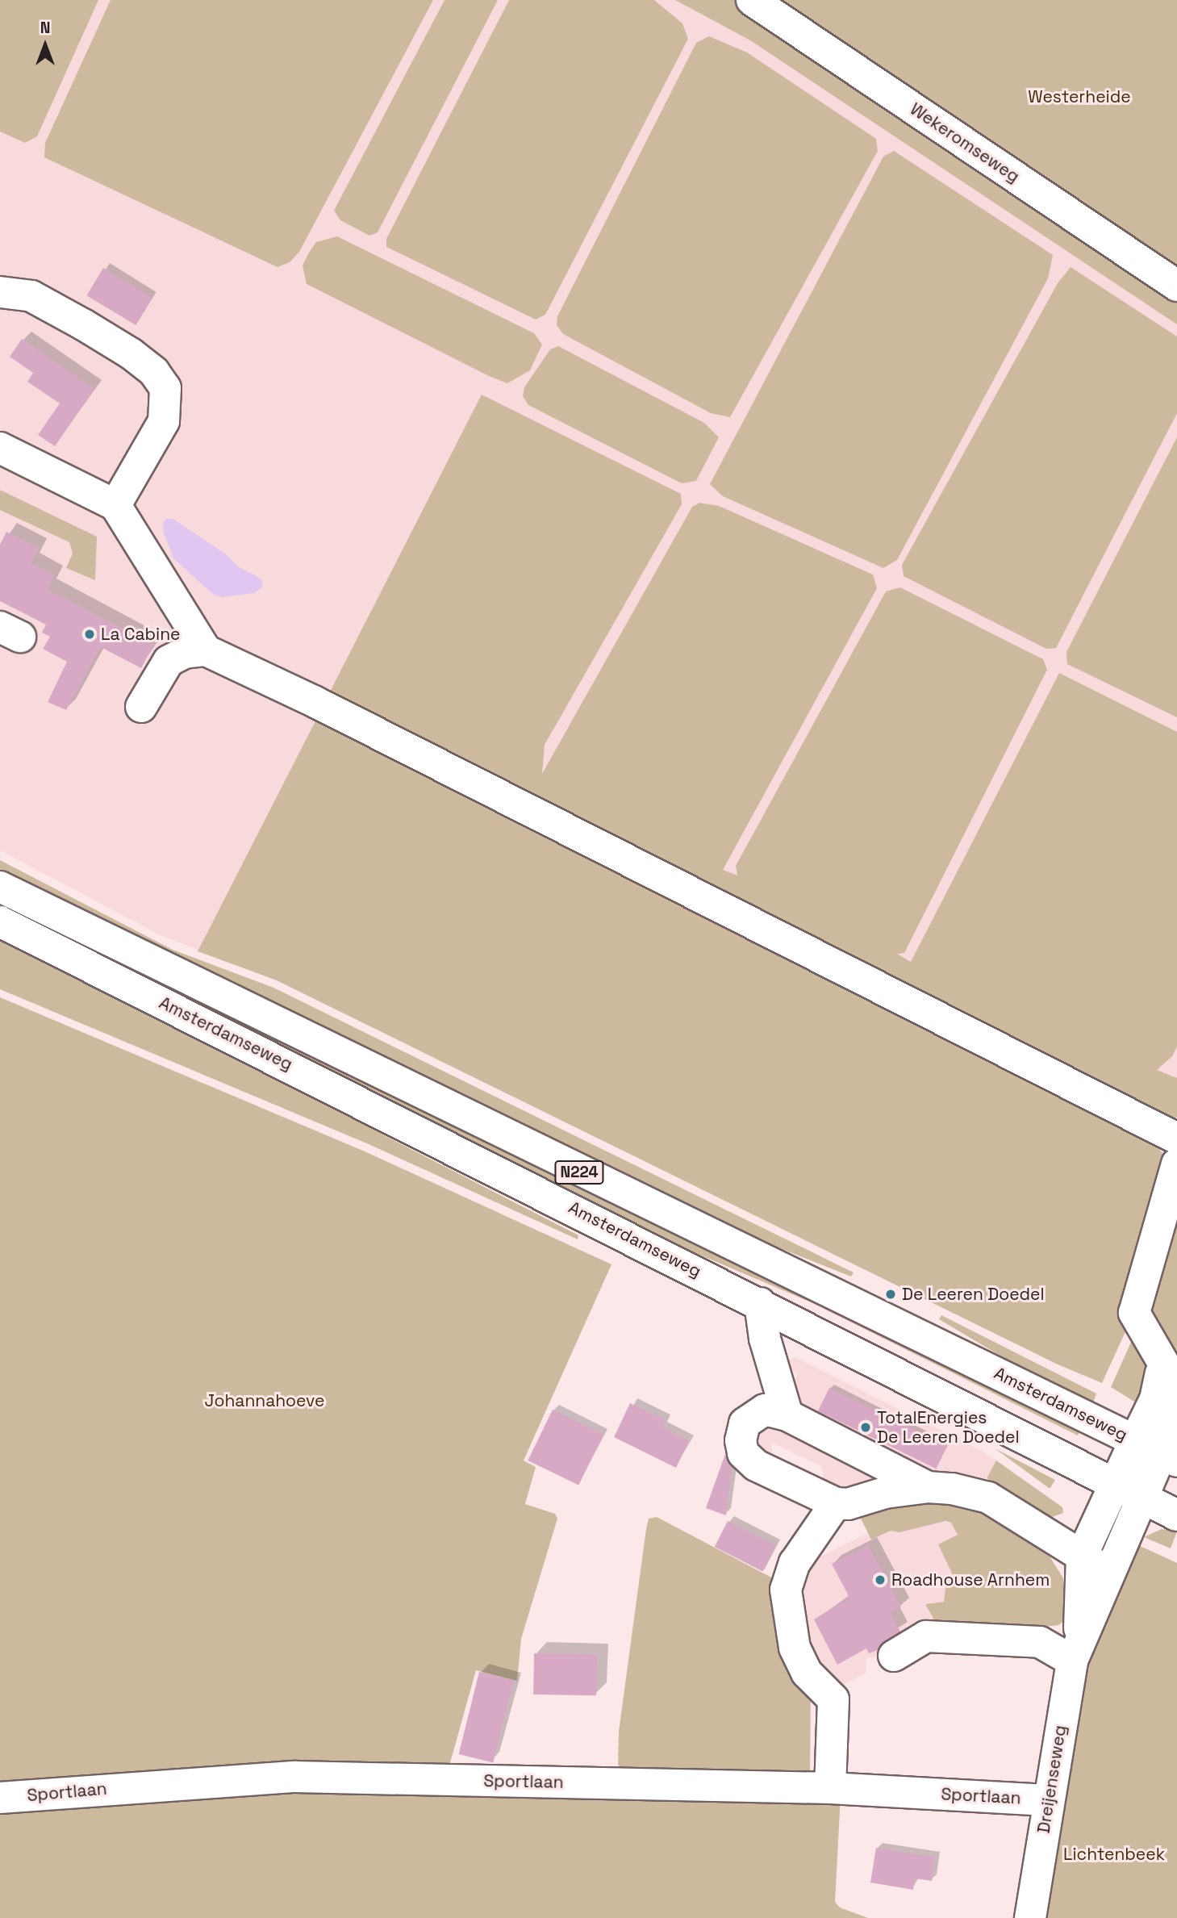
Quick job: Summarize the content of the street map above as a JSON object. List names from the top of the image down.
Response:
{
  "streets": {
    "main road": [
      "Wekeromseweg",
      "Amsterdamseweg",
      "N224",
      "Dreijenseweg",
      "Sportlaan"
    ]
  },
  "crossings": [
    ["Amsterdamseweg", "Dreijenseweg"],
    ["Dreijenseweg", "Sportlaan"]
  ],
  "parks": ["Westerheide", "Johannahoeve", "Lichtenbeek"],
  "places": [
    "La Cabine",
    "De Leeren Doedel",
    "TotalEnergies De Leeren Doedel",
    "Roadhouse Arnhem"
  ],
  "north": "top"
}
